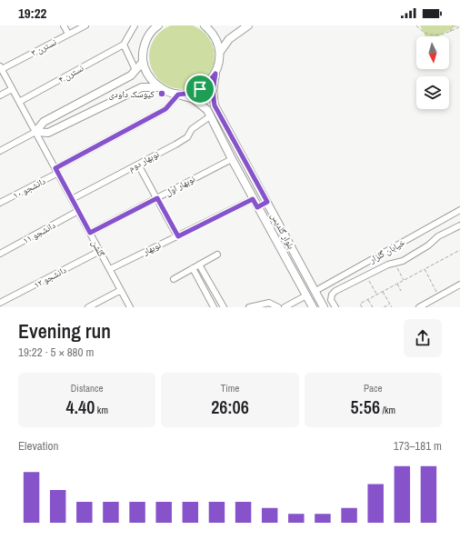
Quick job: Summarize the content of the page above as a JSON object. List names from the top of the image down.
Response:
{
  "streets": {
    "main road": ["بلوار گلدیس"],
    "street": [
      "نسترن ۳",
      "نسترن ۴",
      "نوبهار دوم",
      "نوبهار اول",
      "دانشجو ۱۰",
      "دانشجو ۱۱",
      "گلشن",
      "نوبهار",
      "خیابان گلزار",
      "دانشجو ۱۲"
    ]
  },
  "crossings": [
    ["نسترن ۳", "گلشن"],
    ["نسترن ۴", "گلشن"],
    ["نوبهار دوم", "بلوار گلدیس"],
    ["نوبهار دوم", "گلشن"],
    ["نوبهار اول", "بلوار گلدیس"],
    ["نوبهار اول", "گلشن"],
    ["دانشجو ۱۰", "بلوار گلدیس"],
    ["دانشجو ۱۰", "گلشن"],
    ["بلوار گلدیس", "نوبهار"],
    ["بلوار گلدیس", "خیابان گلزار"],
    ["دانشجو ۱۱", "گلشن"],
    ["گلشن", "نوبهار"],
    ["گلشن", "دانشجو ۱۲"]
  ],
  "places": ["کیوسک داودی"],
  "north": "bottom",
  "page": {
    "status": "19:22",
    "heading": ["Evening run", "19:22 · 5 × 880 m"],
    "stats": [
      ["Distance", "4.40 km"],
      ["Time", "26:06"],
      ["Pace", "5:56 /km"]
    ],
    "chart": ["Elevation", "173–181 m"]
  }
}
